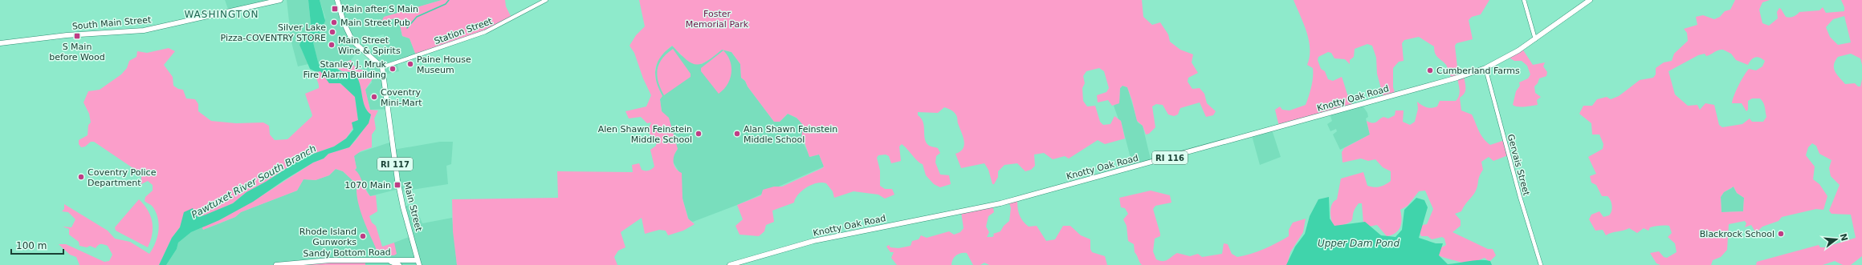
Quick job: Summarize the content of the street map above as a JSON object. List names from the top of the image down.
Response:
{
  "streets": {
    "main road": [
      "South Main Street",
      "Knotty Oak Road",
      "RI 116",
      "RI 117",
      "Main Street",
      "Sandy Bottom Road"
    ],
    "street": ["Station Street", "Gervais Street"]
  },
  "crossings": [
    ["Station Street", "Main Street"],
    ["Knotty Oak Road", "Gervais Street"],
    ["Main Street", "Sandy Bottom Road"]
  ],
  "districts": ["WASHINGTON"],
  "water": ["Pawtuxet River South Branch", "Upper Dam Pond"],
  "parks": ["Foster Memorial Park"],
  "places": {
    "transit": ["Main after S Main", "S Main before Wood", "1070 Main"],
    "other": [
      "Main Street Pub",
      "Silver Lake Pizza-COVENTRY STORE",
      "Main Street Wine & Spirits",
      "Paine House Museum",
      "Stanley J. Mruk Fire Alarm Building",
      "Cumberland Farms",
      "Coventry Mini-Mart",
      "Alen Shawn Feinstein Middle School",
      "Alan Shawn Feinstein Middle School",
      "Coventry Police Department",
      "Blackrock School",
      "Rhode Island Gunworks"
    ]
  },
  "scale_bar": "100 m",
  "north": "right"
}
